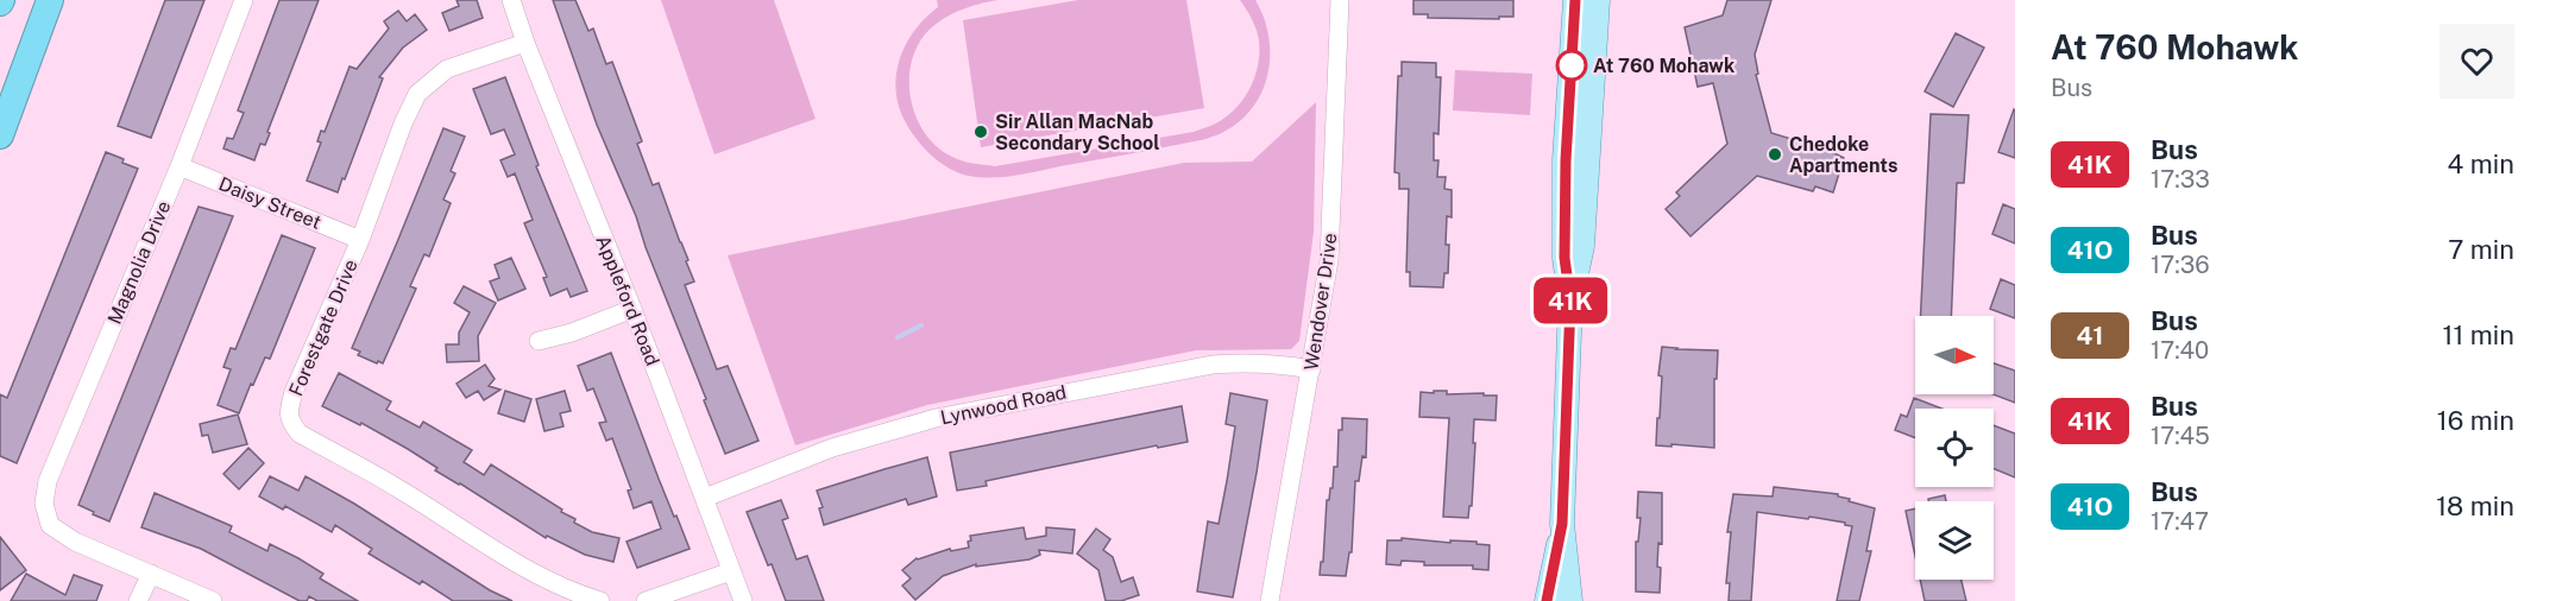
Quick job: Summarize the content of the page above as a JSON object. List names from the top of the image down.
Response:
{
  "streets": {
    "street": [
      "Daisy Street",
      "Magnolia Drive",
      "Appleford Road",
      "Wendover Drive",
      "Forestgate Drive",
      "Lynwood Road"
    ]
  },
  "crossings": [
    ["Daisy Street", "Magnolia Drive"],
    ["Daisy Street", "Forestgate Drive"],
    ["Appleford Road", "Forestgate Drive"],
    ["Appleford Road", "Lynwood Road"],
    ["Wendover Drive", "Lynwood Road"]
  ],
  "places": ["At 760 Mohawk", "Sir Allan MacNab Secondary School", "Chedoke Apartments"],
  "lines": ["bus line 41K"],
  "north": "right",
  "page": {
    "on_map": "41K",
    "heading": ["At 760 Mohawk", "Bus"],
    "list": [
      {
        "mark": "41K",
        "name": "Bus",
        "note": "17:33",
        "value": "4 min"
      },
      {
        "mark": "41O",
        "name": "Bus",
        "note": "17:36",
        "value": "7 min"
      },
      {
        "mark": "41",
        "name": "Bus",
        "note": "17:40",
        "value": "11 min"
      },
      {
        "mark": "41K",
        "name": "Bus",
        "note": "17:45",
        "value": "16 min"
      },
      {
        "mark": "41O",
        "name": "Bus",
        "note": "17:47",
        "value": "18 min"
      }
    ]
  }
}
